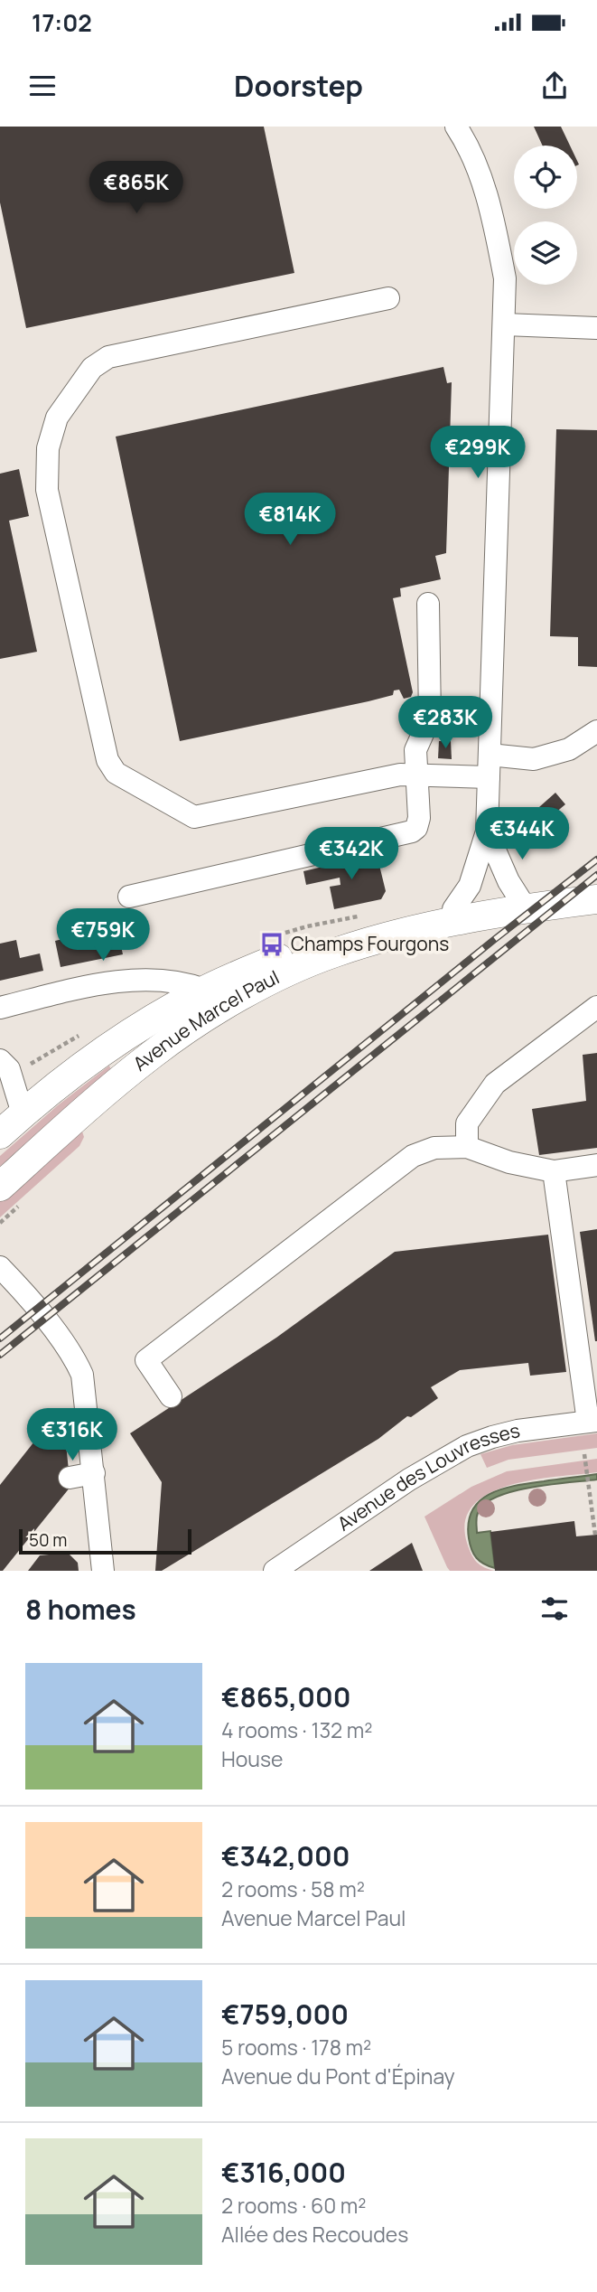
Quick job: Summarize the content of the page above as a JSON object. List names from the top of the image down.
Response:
{
  "streets": {
    "main road": ["Avenue Marcel Paul"],
    "street": ["Avenue des Louvresses"]
  },
  "places": {
    "bus stop": ["Champs Fourgons"]
  },
  "scale_bar": "50 m",
  "page": {
    "status": "17:02",
    "header": "Doorstep",
    "price": [
      "€865K",
      "€299K",
      "€814K",
      "€283K",
      "€344K",
      "€342K",
      "€759K",
      "€316K"
    ],
    "scale": "50 m",
    "heading": "8 homes",
    "list": [
      {
        "name": "€865,000",
        "note": "4 rooms · 132 m² · House"
      },
      {
        "name": "€342,000",
        "note": "2 rooms · 58 m² · Avenue Marcel Paul"
      },
      {
        "name": "€759,000",
        "note": "5 rooms · 178 m² · Avenue du Pont d'Épinay"
      },
      {
        "name": "€316,000",
        "note": "2 rooms · 60 m² · Allée des Recoudes"
      }
    ]
  }
}
